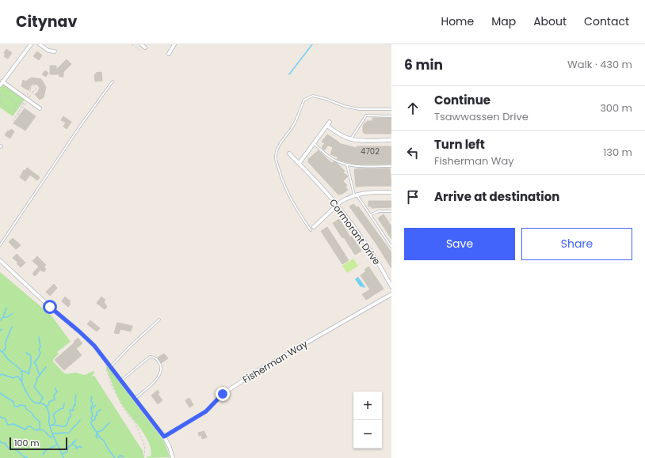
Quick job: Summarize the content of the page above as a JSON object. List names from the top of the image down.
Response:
{
  "streets": {
    "street": ["Cormorant Drive", "Fisherman Way"]
  },
  "house_numbers": ["4702"],
  "scale_bar": "100 m",
  "page": {
    "header": "Citynav",
    "nav": [
      "Home",
      "Map",
      "About",
      "Contact"
    ],
    "heading": ["6 min", "Walk · 430 m"],
    "list": [
      ["Continue", "Tsawwassen Drive", "300 m"],
      ["Turn left", "Fisherman Way", "130 m"],
      "Arrive at destination"
    ],
    "buttons": ["Save", "Share"],
    "map_buttons": ["+", "−"],
    "scale": "100 m"
  }
}
